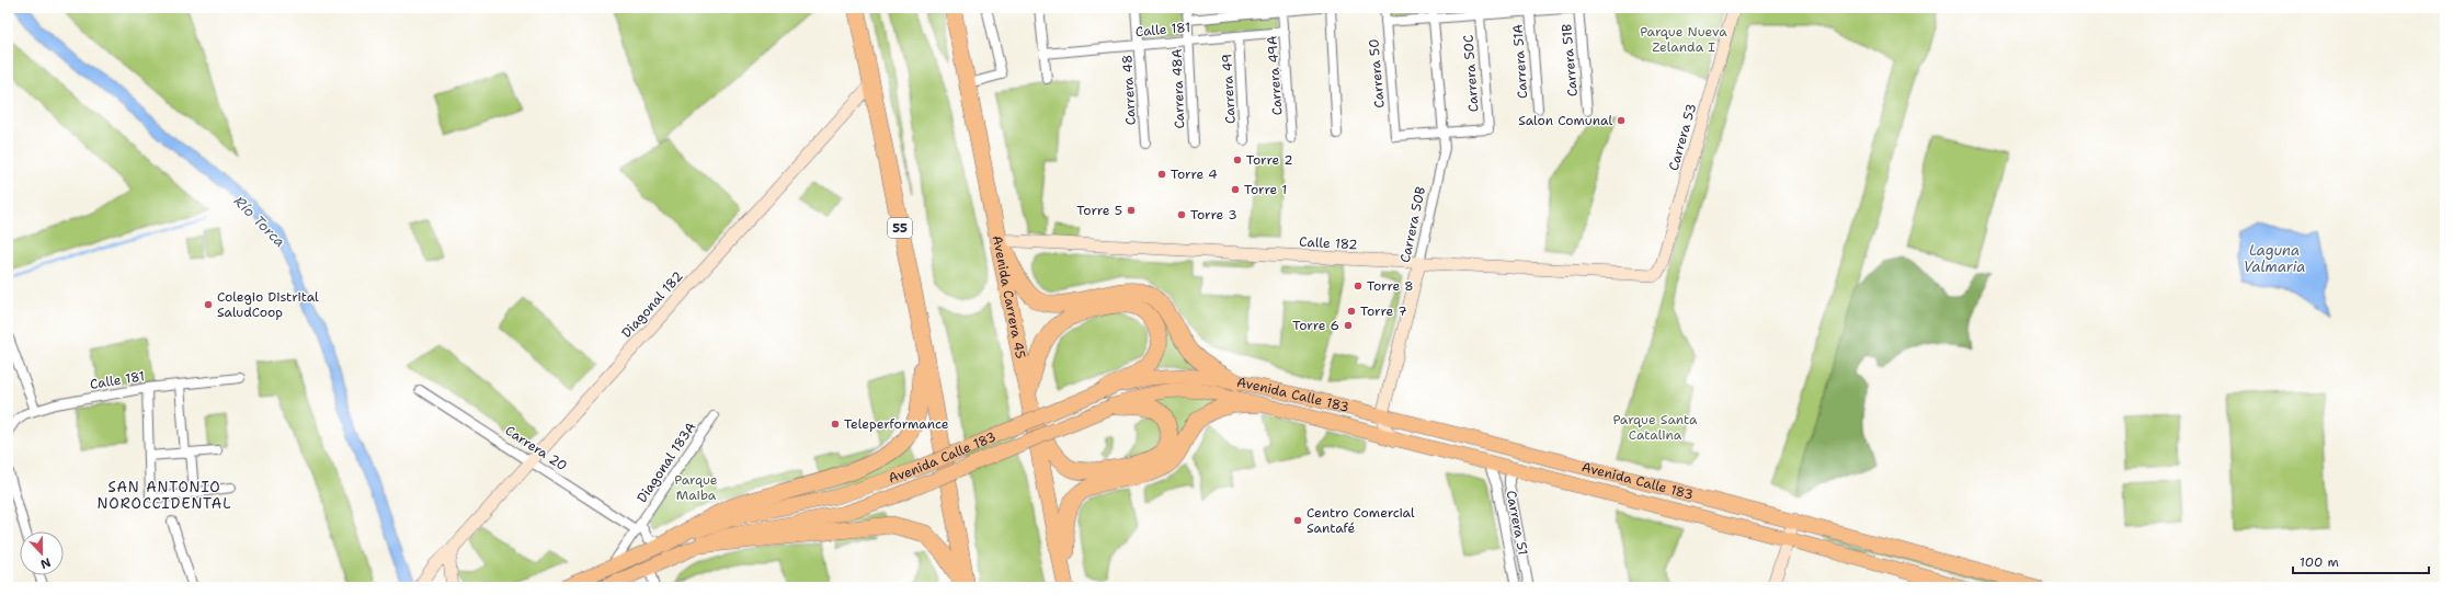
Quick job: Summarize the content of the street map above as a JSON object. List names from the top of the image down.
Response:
{
  "streets": {
    "highway": ["55", "Avenida Carrera 45"],
    "main road": ["Avenida Calle 183"],
    "street": [
      "Calle 181",
      "Carrera 51B",
      "Carrera 51A",
      "Carrera 50",
      "Carrera 50C",
      "Carrera 49A",
      "Carrera 48A",
      "Carrera 49",
      "Carrera 48",
      "Carrera 53",
      "Carrera 50B",
      "Calle 182",
      "Diagonal 182",
      "Carrera 20",
      "Diagonal 183A",
      "Carrera 51"
    ]
  },
  "crossings": [
    ["Calle 181", "Carrera 49A"],
    ["Calle 181", "Carrera 48A"],
    ["Calle 181", "Carrera 49"],
    ["Calle 181", "Carrera 48"],
    ["Carrera 50", "Carrera 50C"],
    ["Carrera 50", "Carrera 50B"],
    ["Carrera 50C", "Carrera 50B"],
    ["Carrera 53", "Calle 182"],
    ["Carrera 50B", "Calle 182"],
    ["Carrera 50B", "Avenida Calle 183"],
    ["55", "Diagonal 182"],
    ["Calle 182", "Avenida Carrera 45"],
    ["Diagonal 182", "Carrera 20"],
    ["Avenida Calle 183", "Diagonal 183A"],
    ["Avenida Calle 183", "Carrera 51"],
    ["Carrera 20", "Diagonal 183A"]
  ],
  "districts": ["SAN ANTONIO NOROCCIDENTAL"],
  "water": ["Río Torca", "Laguna Valmaria"],
  "parks": ["Parque Nueva Zelanda I", "Parque Santa Catalina", "Parque Maiba"],
  "places": [
    "Salon Comunal",
    "Torre 2",
    "Torre 4",
    "Torre 1",
    "Torre 5",
    "Torre 3",
    "Torre 8",
    "Colegio Distrital SaludCoop",
    "Torre 7",
    "Torre 6",
    "Teleperformance",
    "Centro Comercial Santafé"
  ],
  "scale_bar": "100 m",
  "north": "bottom"
}
